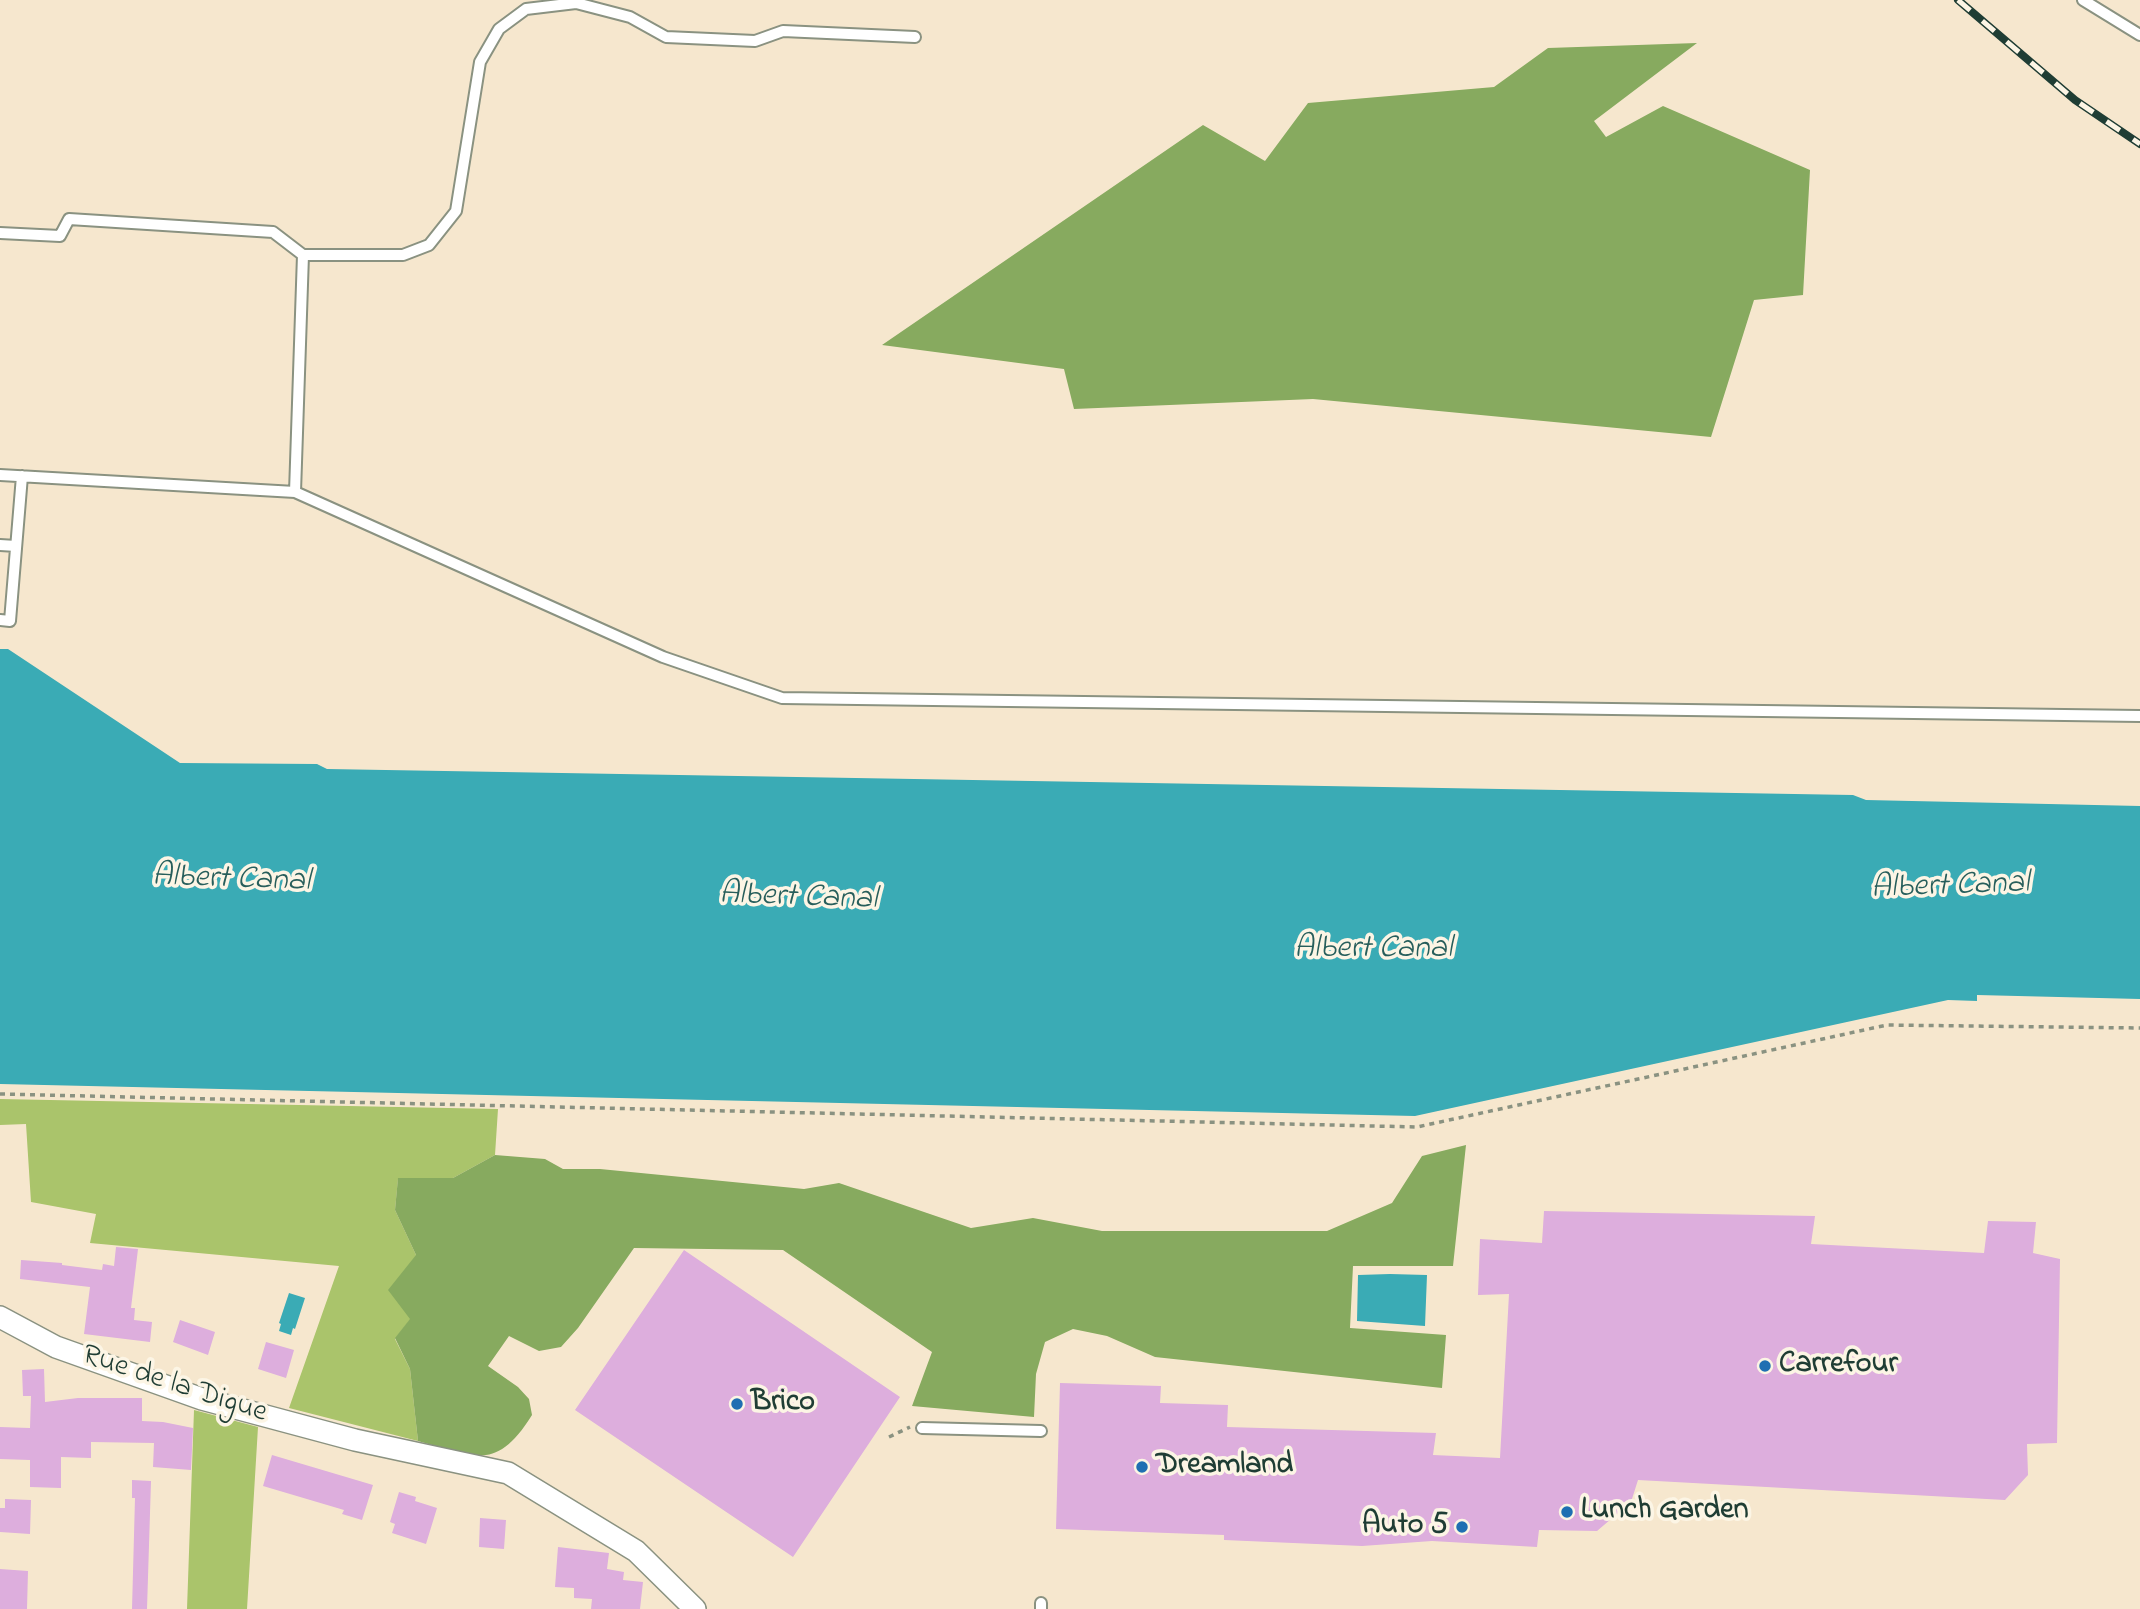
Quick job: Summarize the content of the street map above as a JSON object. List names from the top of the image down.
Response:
{
  "streets": {
    "street": ["Rue de la Digue"]
  },
  "water": ["Albert Canal"],
  "places": [
    "Carrefour",
    "Brico",
    "Dreamland",
    "Lunch Garden",
    "Auto 5"
  ]
}
